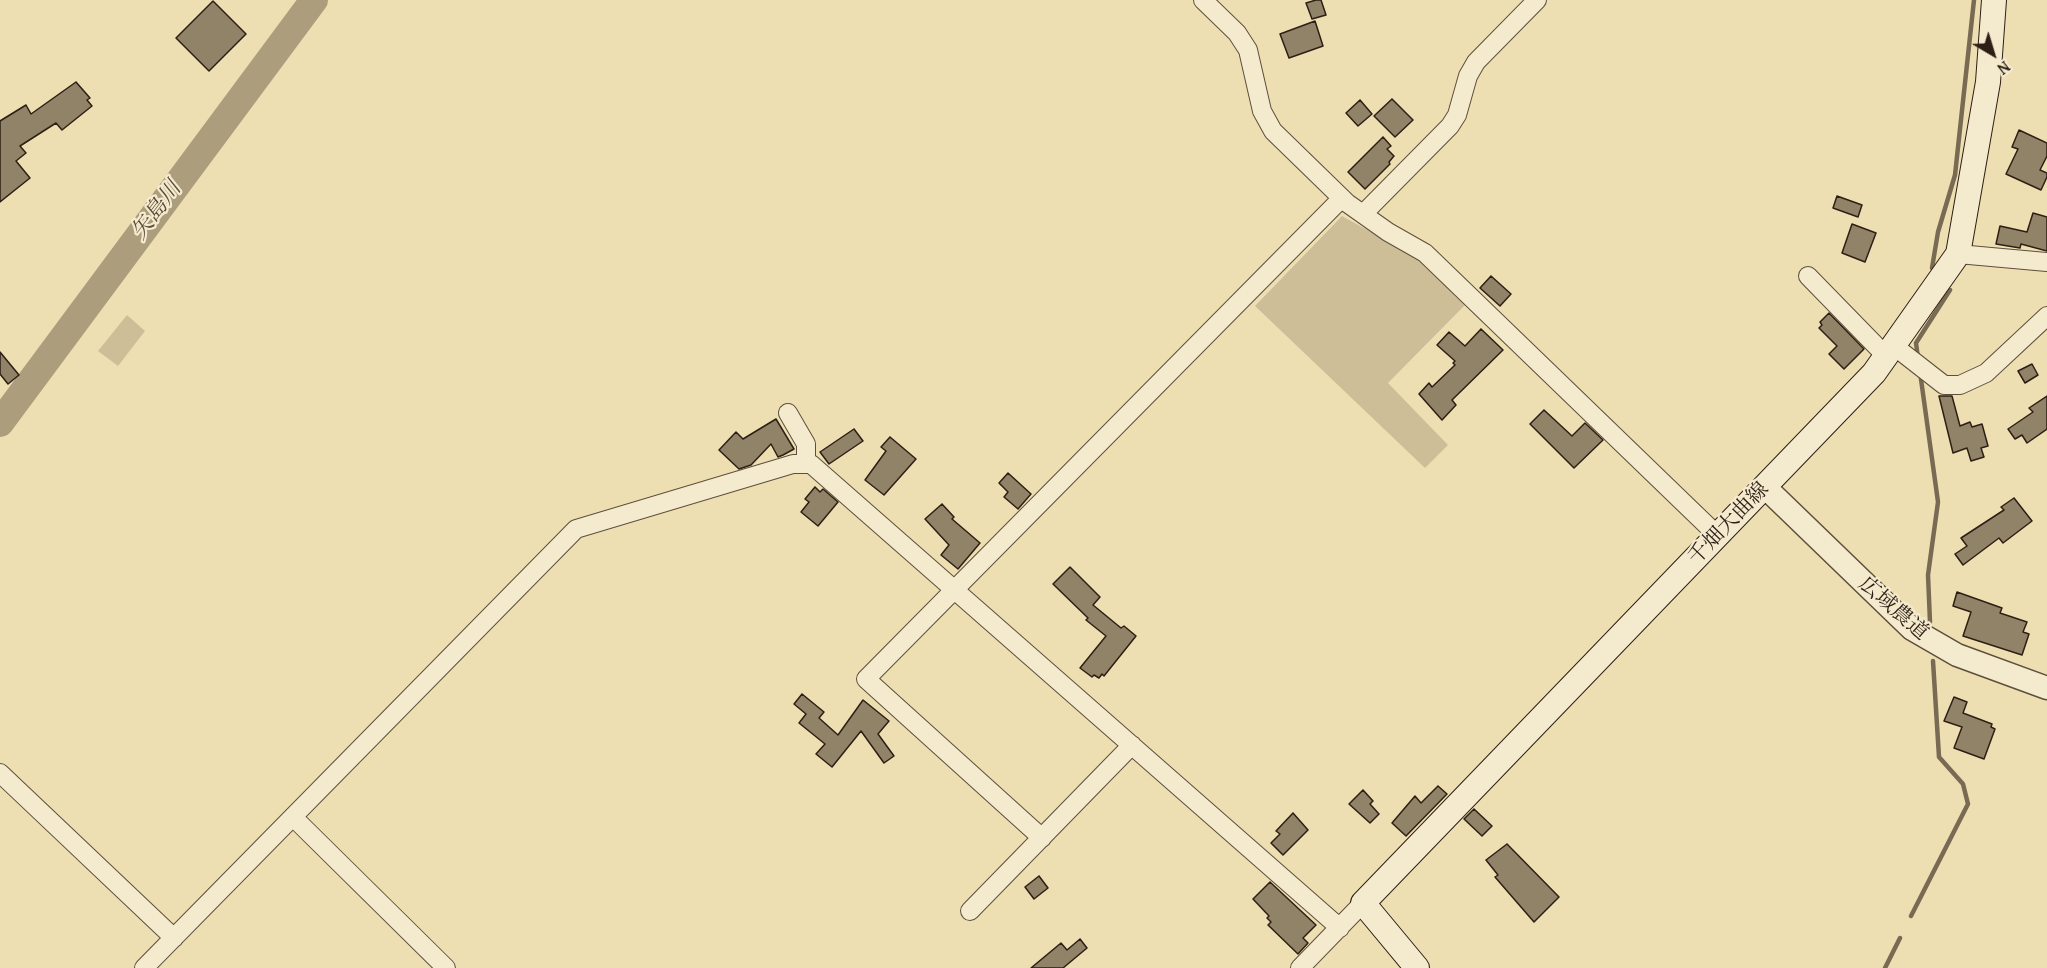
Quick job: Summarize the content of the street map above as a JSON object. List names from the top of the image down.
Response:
{
  "streets": {
    "main road": ["千畑大曲線"],
    "street": ["広域農道"]
  },
  "crossings": [
    ["千畑大曲線", "広域農道"]
  ],
  "water": ["矢島川"],
  "north": "bottom right"
}
